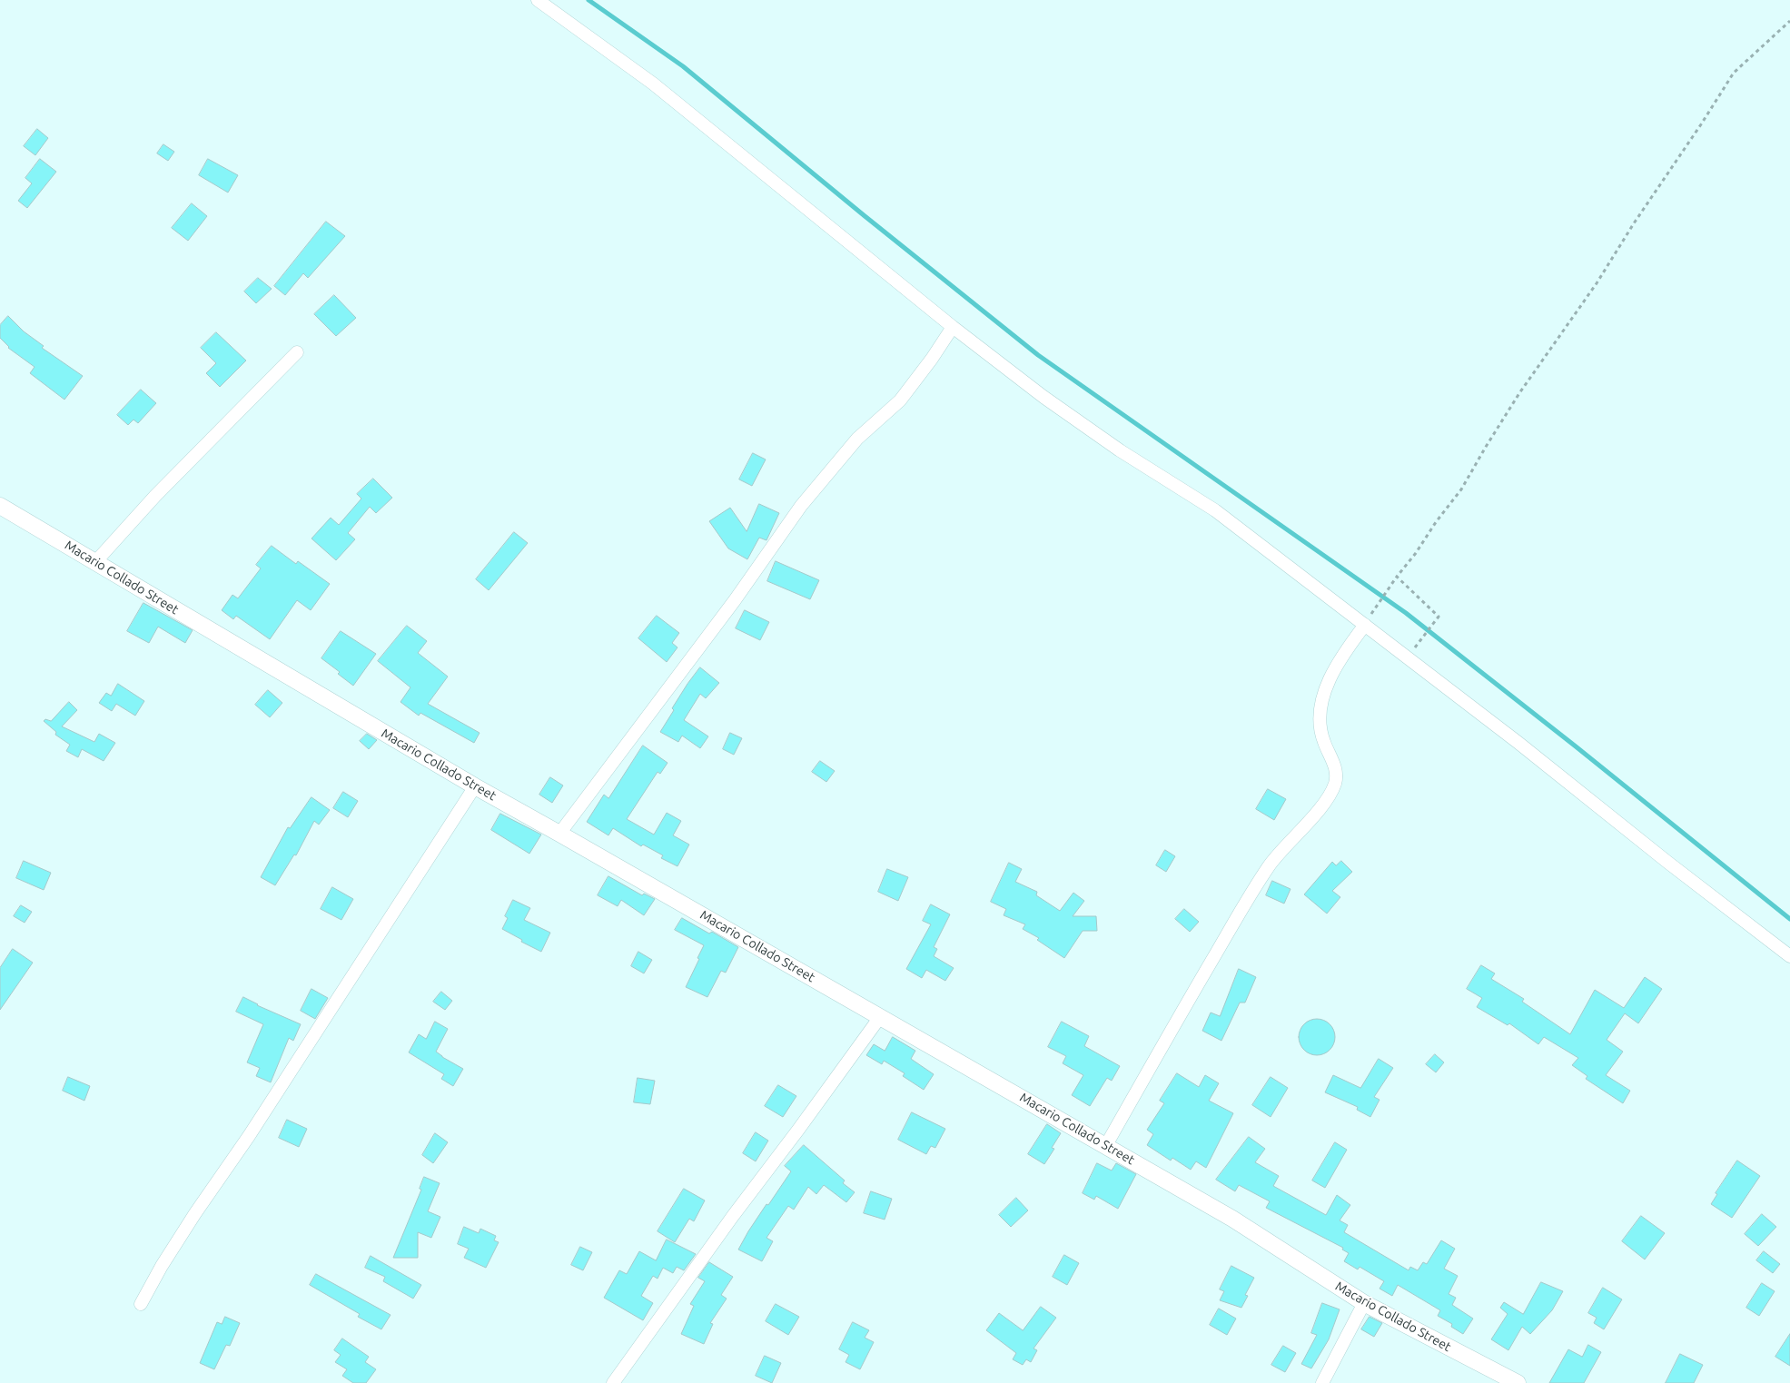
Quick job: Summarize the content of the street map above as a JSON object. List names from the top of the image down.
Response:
{
  "streets": {
    "street": ["Macario Collado Street"]
  }
}
